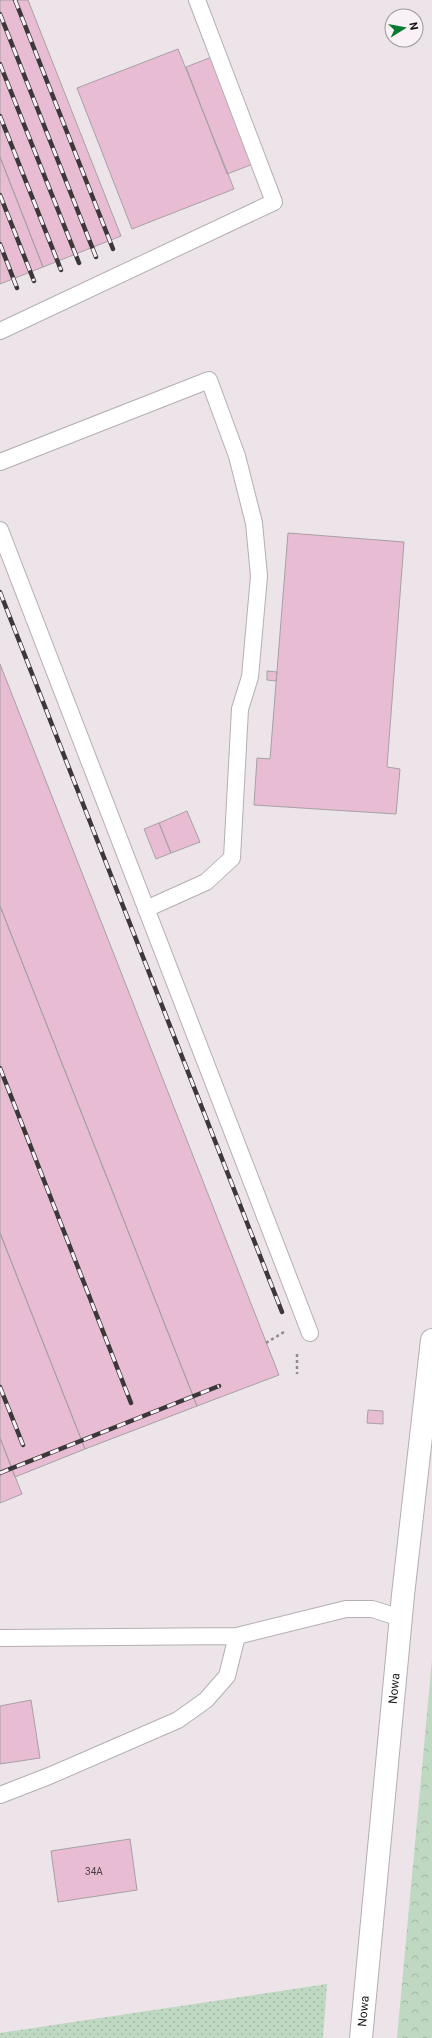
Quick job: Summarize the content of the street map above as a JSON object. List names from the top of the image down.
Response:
{
  "streets": {
    "street": ["Nowa"]
  },
  "house_numbers": ["34A"],
  "north": "right"
}
